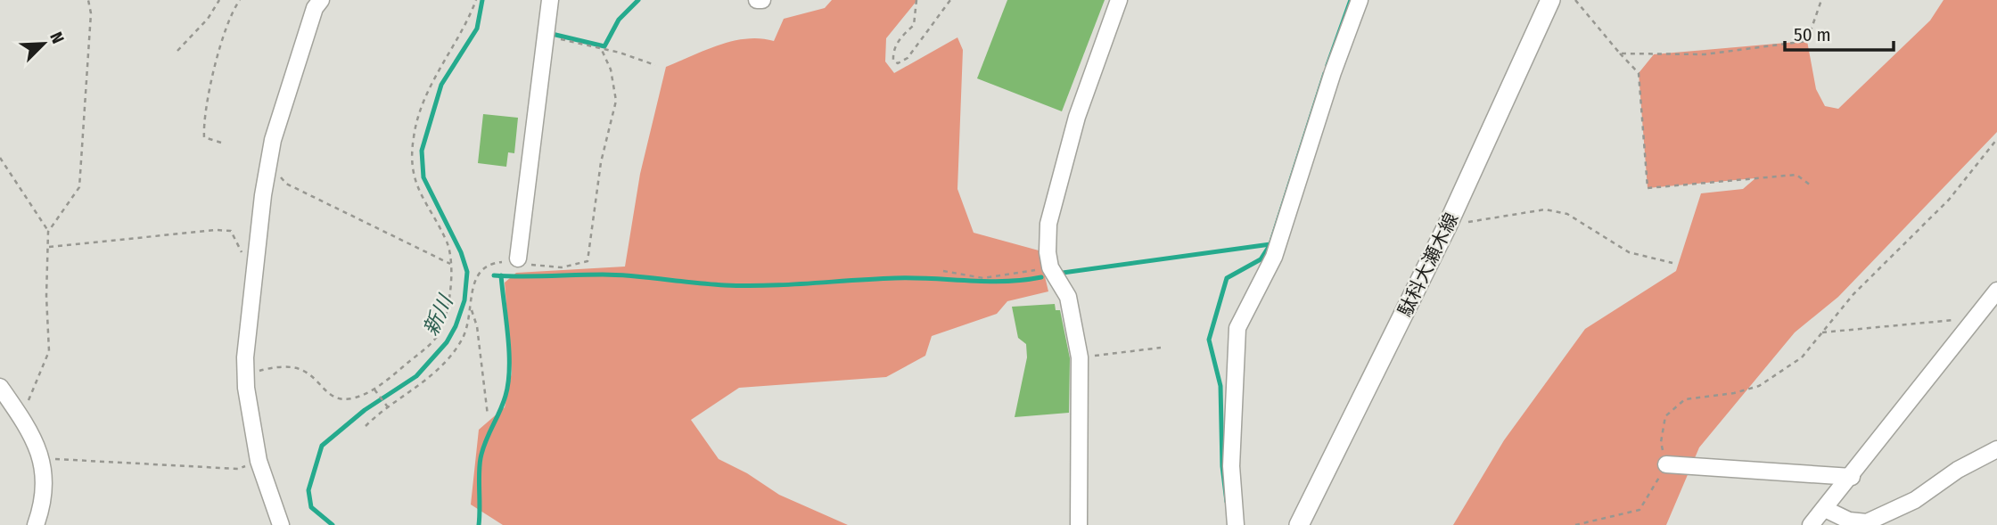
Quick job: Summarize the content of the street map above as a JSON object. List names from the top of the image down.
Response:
{
  "streets": {
    "main road": ["駄科大瀬木線"]
  },
  "water": ["新川"],
  "scale_bar": "50 m",
  "north": "top right"
}
